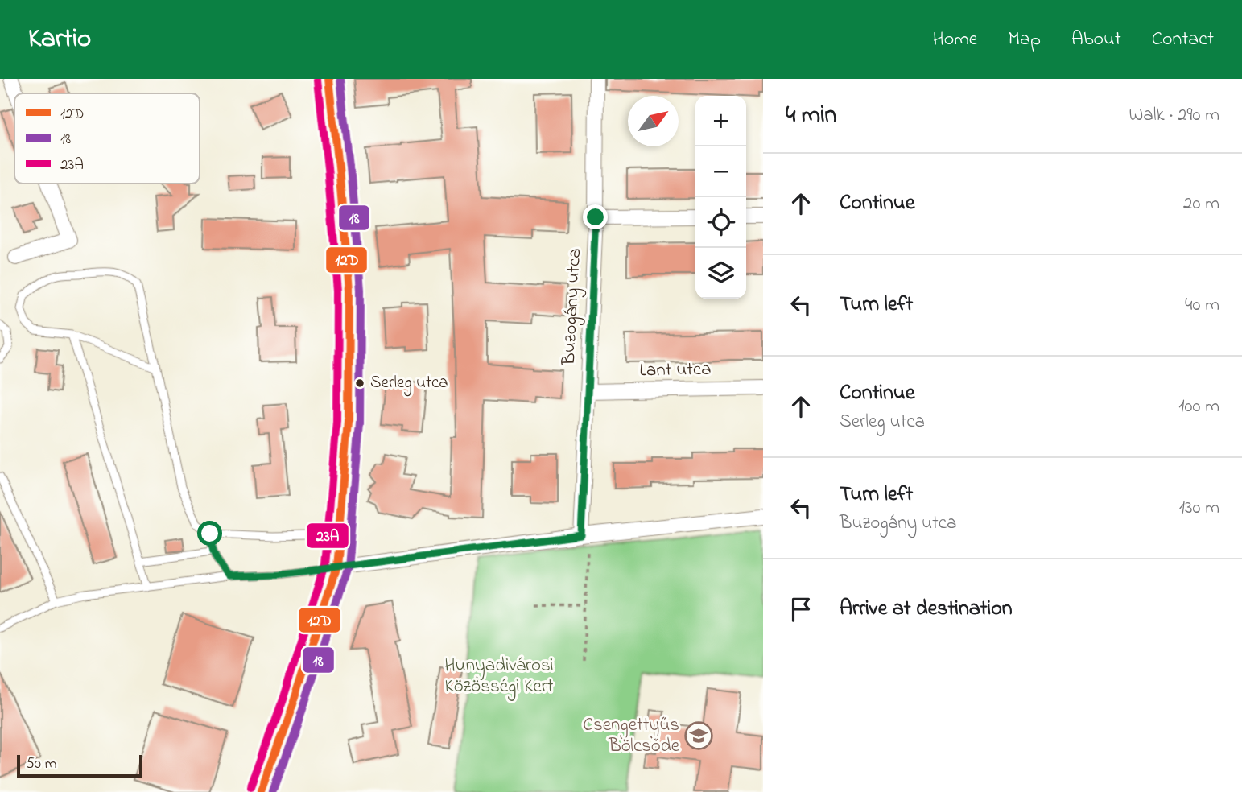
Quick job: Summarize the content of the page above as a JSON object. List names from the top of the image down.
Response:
{
  "streets": {
    "street": ["Buzogány utca", "Lant utca"]
  },
  "crossings": [
    ["Buzogány utca", "Lant utca"]
  ],
  "parks": ["Hunyadivárosi Közösségi Kert"],
  "places": {
    "other": ["Serleg utca"],
    "school or university": ["Csengettyűs Bölcsőde"]
  },
  "lines": ["transit line 12D", "transit line 18", "transit line 23A"],
  "legend": ["12D", "18", "23A"],
  "scale_bar": "50 m",
  "north": "top right",
  "page": {
    "header": "Kartio",
    "nav": [
      "Home",
      "Map",
      "About",
      "Contact"
    ],
    "heading": ["4 min", "Walk · 290 m"],
    "map_buttons": ["+", "−"],
    "list": [
      ["Continue", "20 m"],
      ["Turn left", "40 m"],
      ["Continue", "Serleg utca", "100 m"],
      ["Turn left", "Buzogány utca", "130 m"],
      "Arrive at destination"
    ],
    "scale": "50 m"
  }
}
